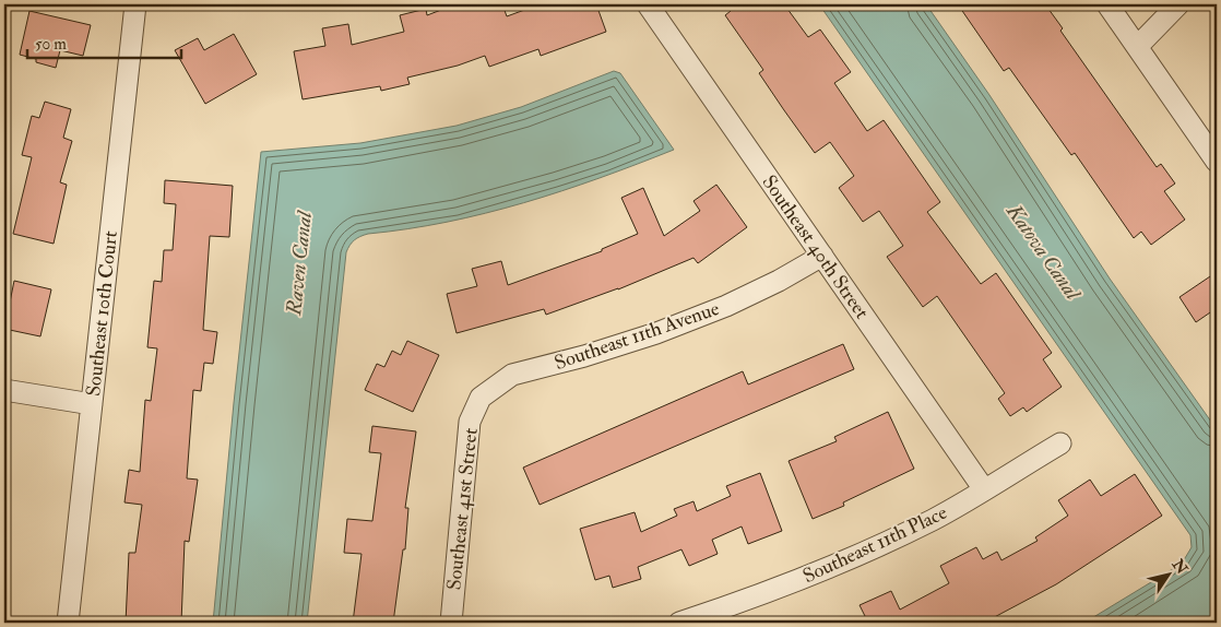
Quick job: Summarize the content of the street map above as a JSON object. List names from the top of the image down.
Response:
{
  "streets": {
    "street": [
      "Southeast 40th Street",
      "Southeast 10th Court",
      "Southeast 11th Avenue",
      "Southeast 41st Street",
      "Southeast 11th Place"
    ]
  },
  "crossings": [
    ["Southeast 40th Street", "Southeast 11th Avenue"],
    ["Southeast 40th Street", "Southeast 11th Place"],
    ["Southeast 11th Avenue", "Southeast 41st Street"]
  ],
  "water": ["Katova Canal", "Raven Canal"],
  "scale_bar": "50 m",
  "north": "top right"
}
